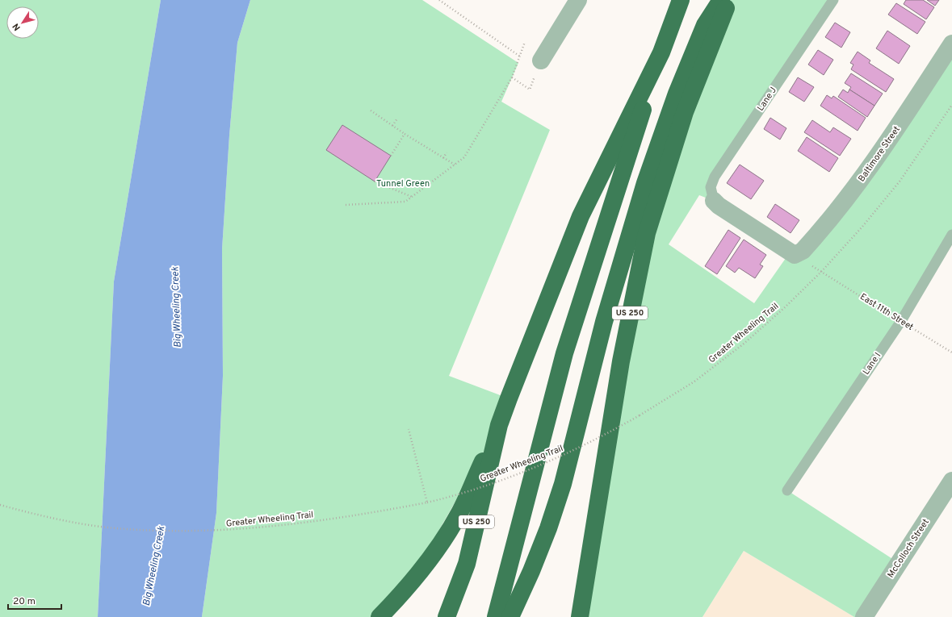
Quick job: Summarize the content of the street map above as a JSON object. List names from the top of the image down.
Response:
{
  "streets": {
    "highway": ["US 250"],
    "street": ["Baltimore Street", "McColloch Street"],
    "lane": ["Lane J", "Lane I"],
    "path": ["East 11th Street", "Greater Wheeling Trail"]
  },
  "crossings": [
    ["Lane J", "Baltimore Street"],
    ["East 11th Street", "Greater Wheeling Trail"],
    ["East 11th Street", "Lane I"]
  ],
  "water": ["Big Wheeling Creek"],
  "parks": ["Tunnel Green"],
  "scale_bar": "20 m",
  "north": "bottom left"
}
